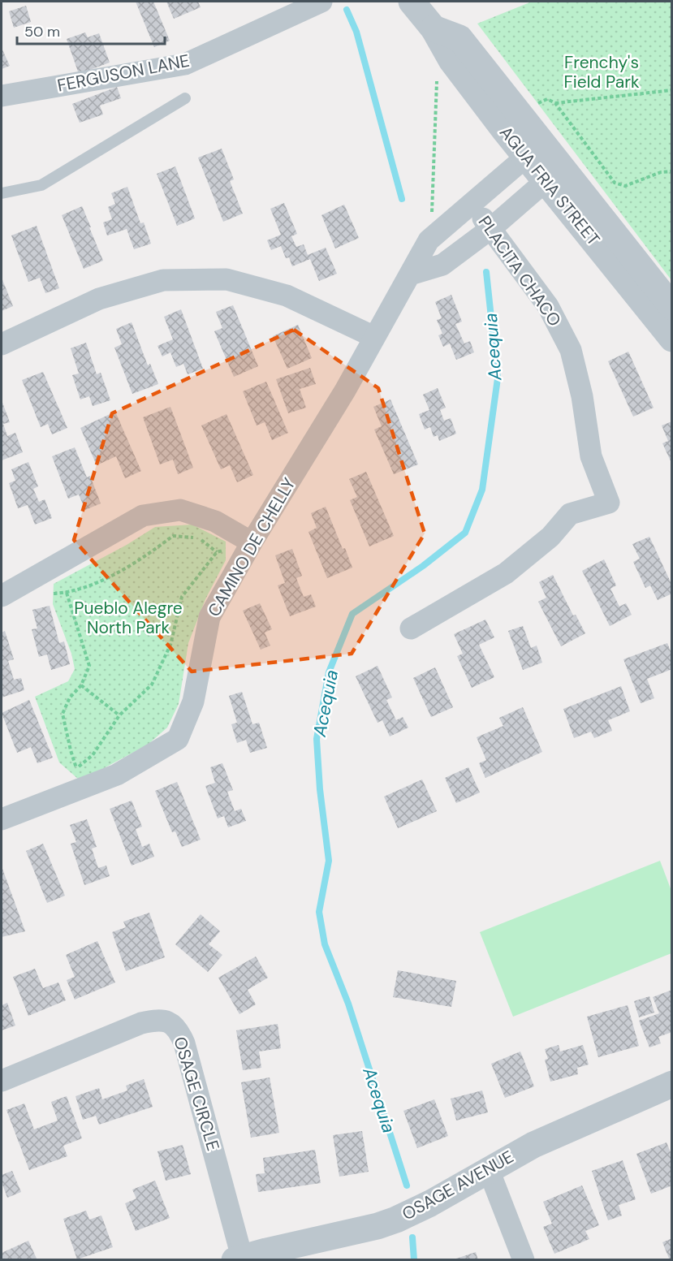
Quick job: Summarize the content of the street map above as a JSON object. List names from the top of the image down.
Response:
{
  "streets": {
    "street": [
      "FERGUSON LANE",
      "AGUA FRIA STREET",
      "PLACITA CHACO",
      "CAMINO DE CHELLY",
      "OSAGE CIRCLE",
      "OSAGE AVENUE"
    ]
  },
  "crossings": [
    ["AGUA FRIA STREET", "CAMINO DE CHELLY"],
    ["PLACITA CHACO", "CAMINO DE CHELLY"],
    ["OSAGE CIRCLE", "OSAGE AVENUE"]
  ],
  "water": ["Acequia"],
  "parks": ["Frenchy's Field Park", "Pueblo Alegre North Park"],
  "scale_bar": "50 m"
}
